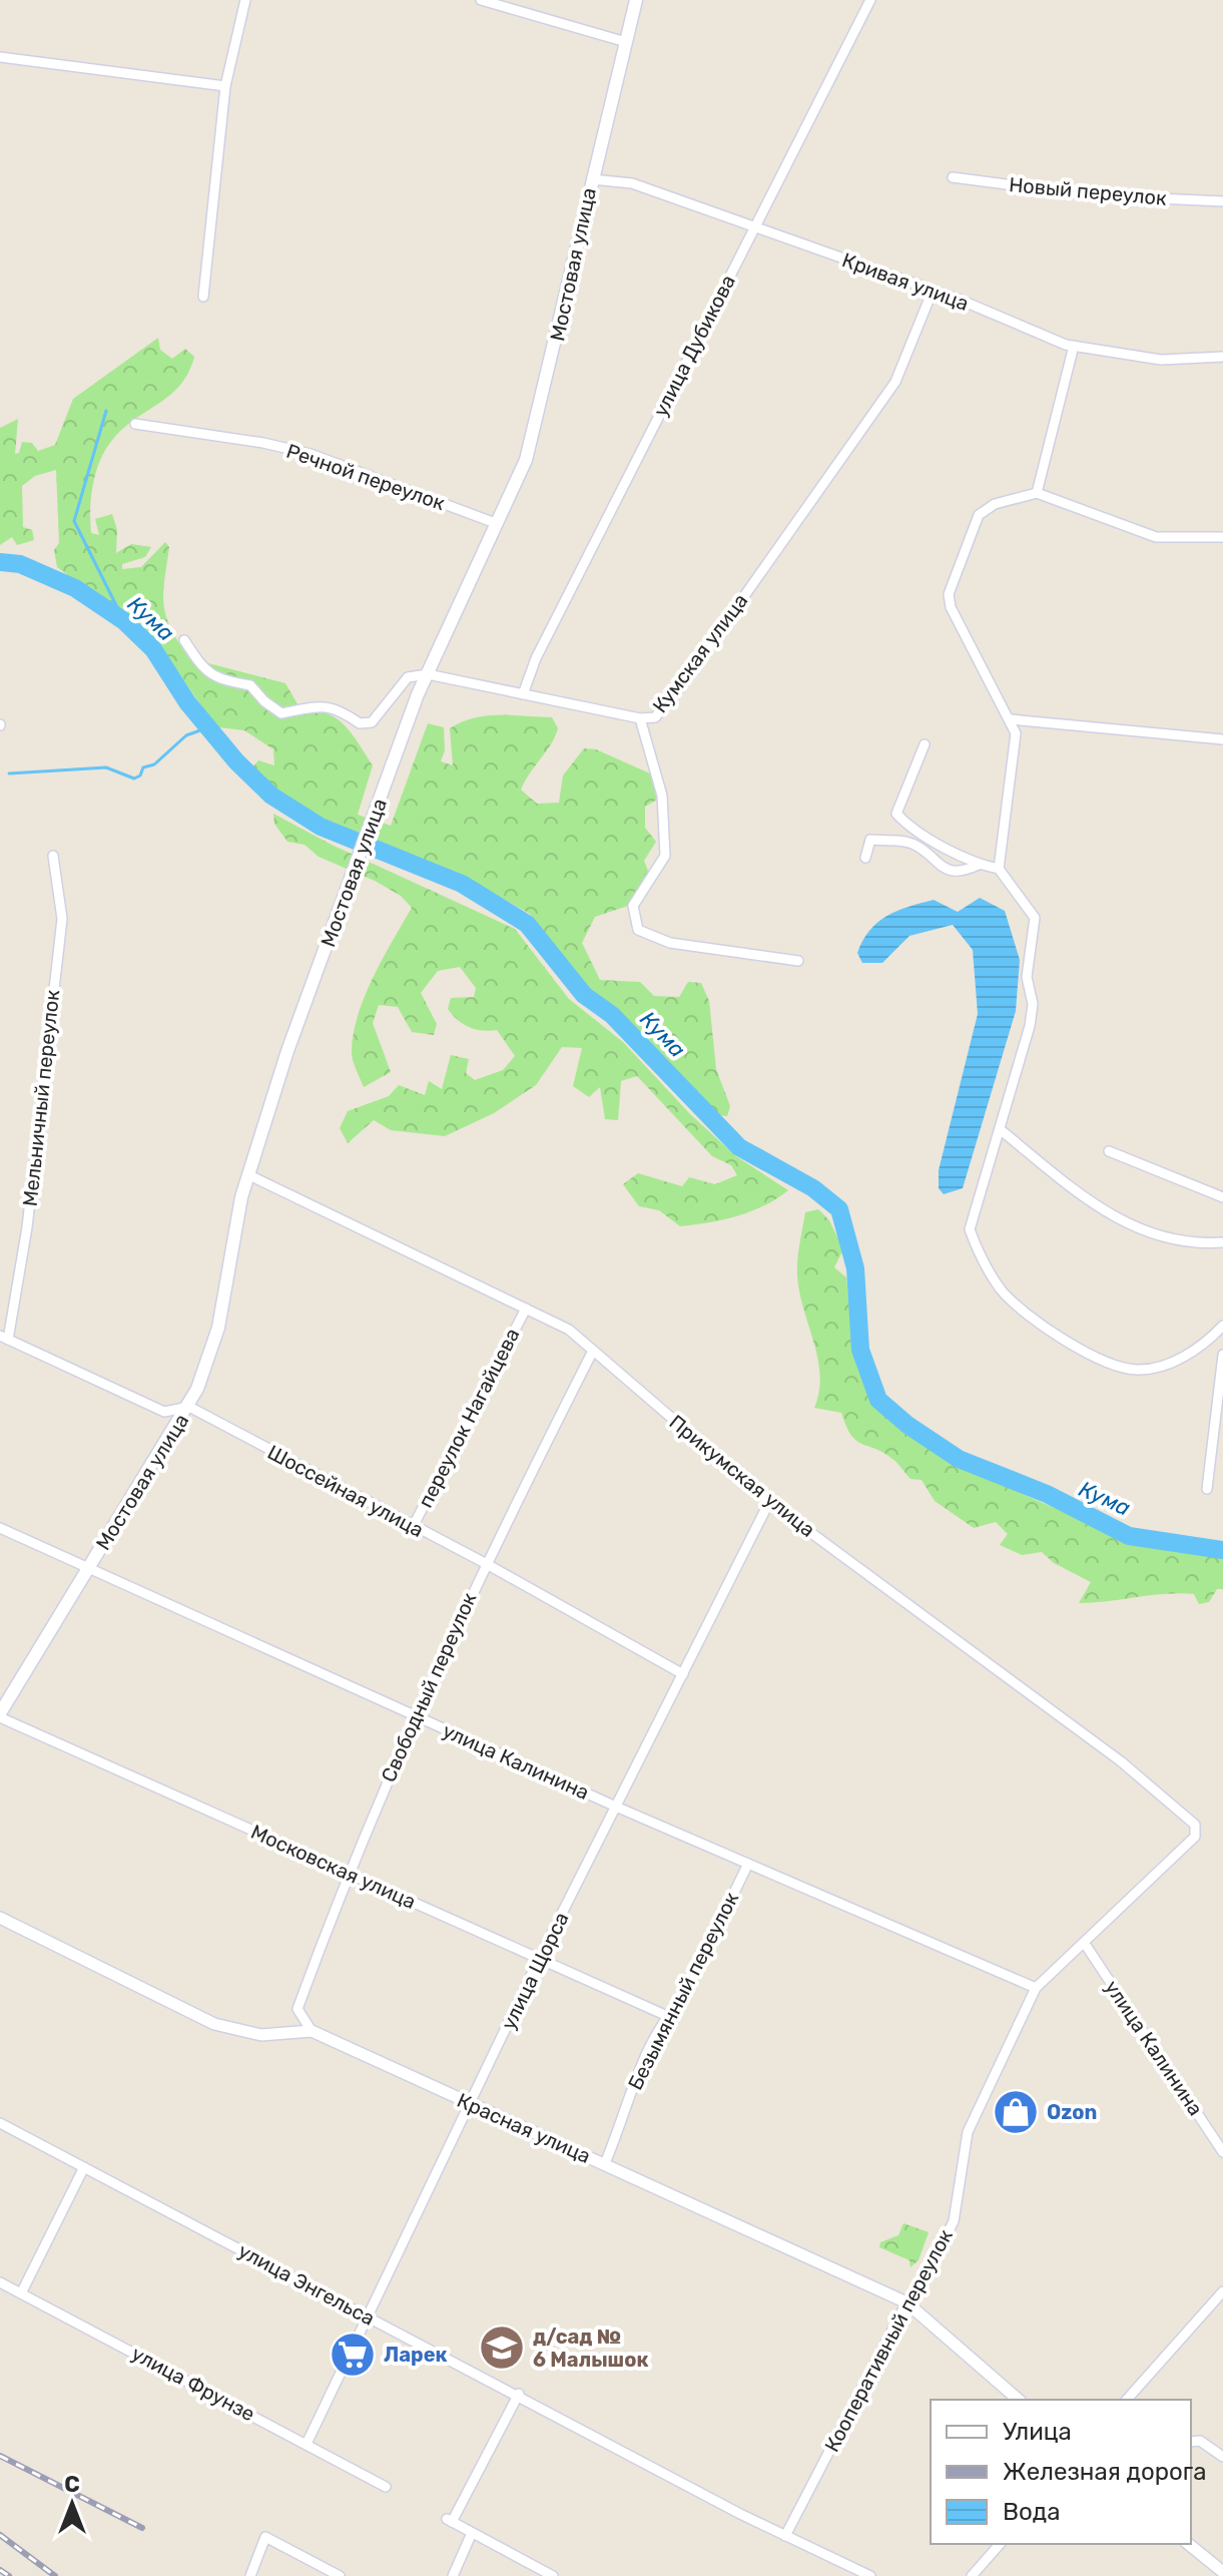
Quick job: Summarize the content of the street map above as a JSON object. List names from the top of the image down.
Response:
{
  "streets": {
    "main road": ["Мостовая улица"],
    "street": [
      "Новый переулок",
      "Кривая улица",
      "улица Дубикова",
      "Речной переулок",
      "Кумская улица",
      "Мельничный переулок",
      "переулок Нагайцева",
      "Прикумская улица",
      "Шоссейная улица",
      "Свободный переулок",
      "улица Калинина",
      "Московская улица",
      "улица Щорса",
      "Безымянный переулок",
      "Красная улица",
      "улица Энгельса",
      "Кооперативный переулок",
      "улица Фрунзе"
    ]
  },
  "crossings": [
    ["Мостовая улица", "Кривая улица"],
    ["Мостовая улица", "Речной переулок"],
    ["Мостовая улица", "Прикумская улица"],
    ["Мостовая улица", "Шоссейная улица"],
    ["Мостовая улица", "улица Калинина"],
    ["Мостовая улица", "Московская улица"],
    ["Кривая улица", "улица Дубикова"],
    ["Кривая улица", "Кумская улица"],
    ["Мельничный переулок", "Шоссейная улица"],
    ["переулок Нагайцева", "Прикумская улица"],
    ["переулок Нагайцева", "Шоссейная улица"],
    ["Прикумская улица", "Свободный переулок"],
    ["Прикумская улица", "улица Щорса"],
    ["Прикумская улица", "Кооперативный переулок"],
    ["Шоссейная улица", "Свободный переулок"],
    ["Шоссейная улица", "улица Щорса"],
    ["Свободный переулок", "улица Калинина"],
    ["Свободный переулок", "Московская улица"],
    ["Свободный переулок", "Красная улица"],
    ["улица Калинина", "улица Щорса"],
    ["улица Калинина", "Безымянный переулок"],
    ["улица Калинина", "Кооперативный переулок"],
    ["Московская улица", "улица Щорса"],
    ["Московская улица", "Безымянный переулок"],
    ["улица Щорса", "Красная улица"],
    ["улица Щорса", "улица Энгельса"],
    ["улица Щорса", "улица Фрунзе"],
    ["Безымянный переулок", "Красная улица"],
    ["Красная улица", "Кооперативный переулок"],
    ["улица Энгельса", "Кооперативный переулок"]
  ],
  "water": ["Кума"],
  "places": {
    "shop": ["Ozon"],
    "school or university": ["д/сад № 6 Малышок"],
    "supermarket": ["Ларек"]
  },
  "legend": ["Улица", "Железная дорога", "Вода"],
  "north": "top"
}
